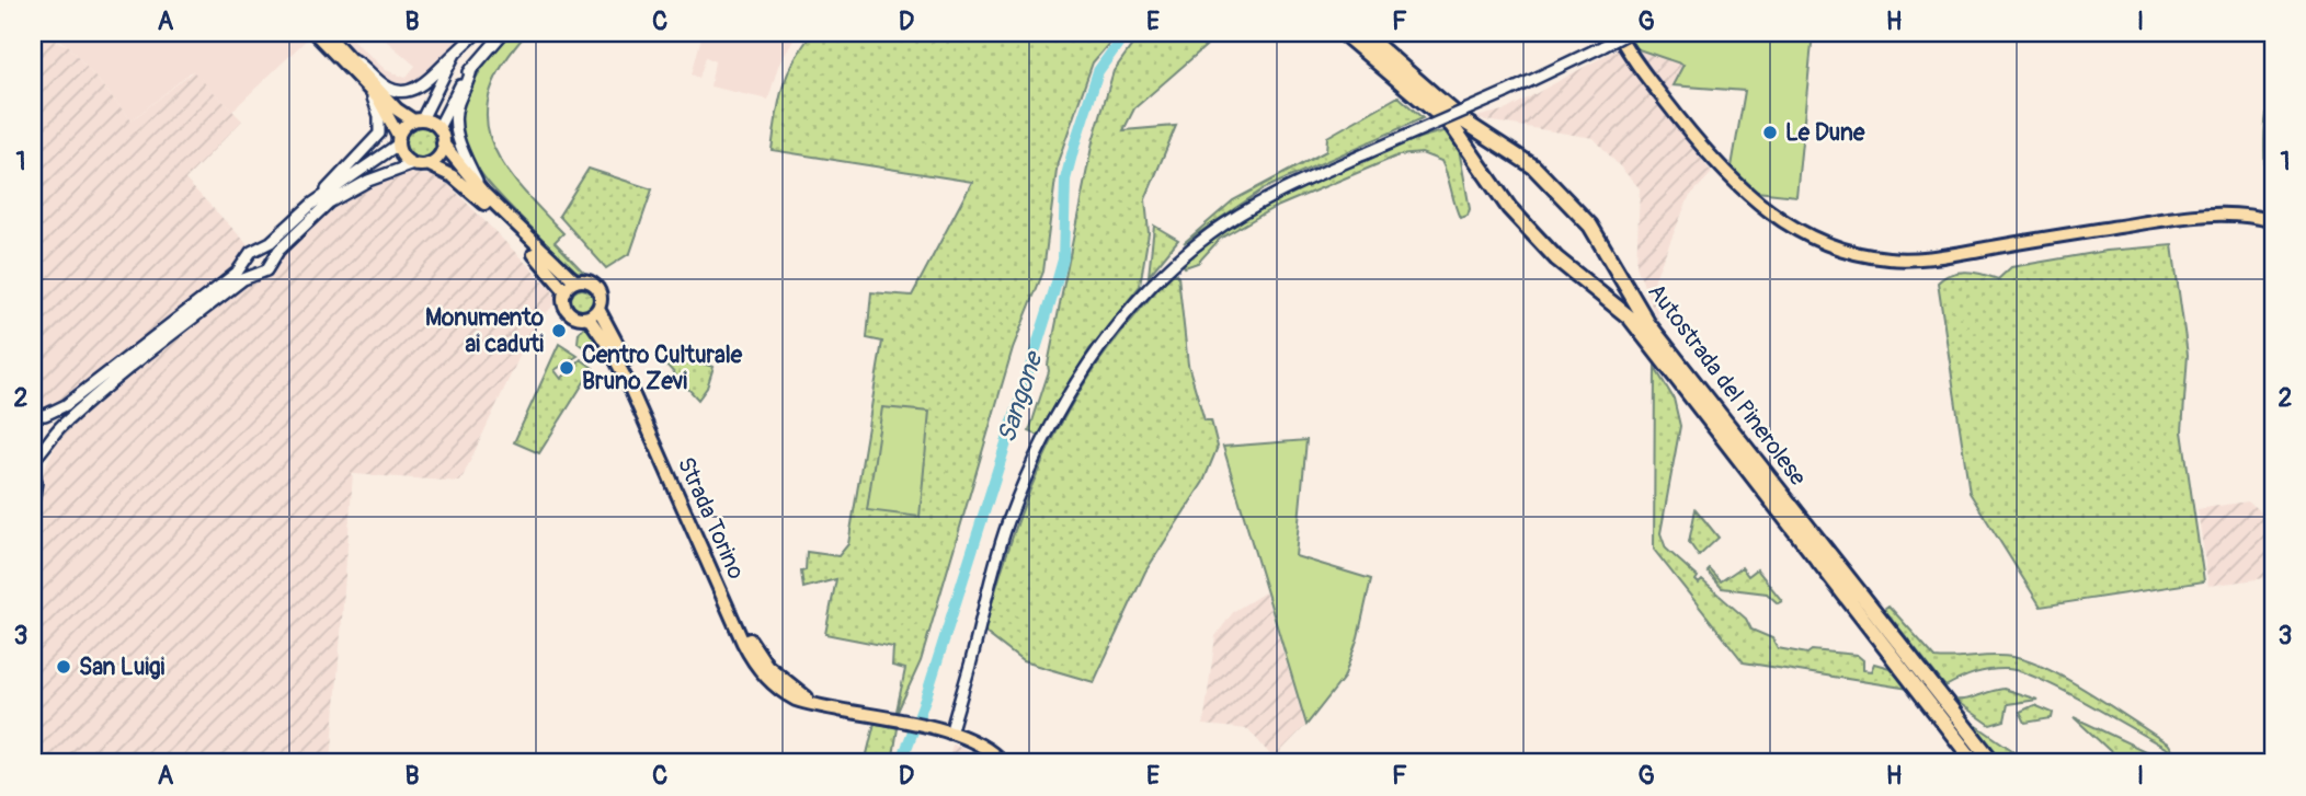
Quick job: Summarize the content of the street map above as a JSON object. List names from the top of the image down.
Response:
{
  "streets": {
    "highway": ["Autostrada del Pinerolese"],
    "main road": ["Strada Torino"]
  },
  "water": ["Sangone"],
  "places": [
    "Le Dune",
    "Monumento ai caduti",
    "Centro Culturale Bruno Zevi",
    "San Luigi"
  ],
  "grid": {
    "columns": [
      "A",
      "B",
      "C",
      "D",
      "E",
      "F",
      "G",
      "H",
      "I"
    ],
    "rows": ["1", "2", "3"]
  }
}
